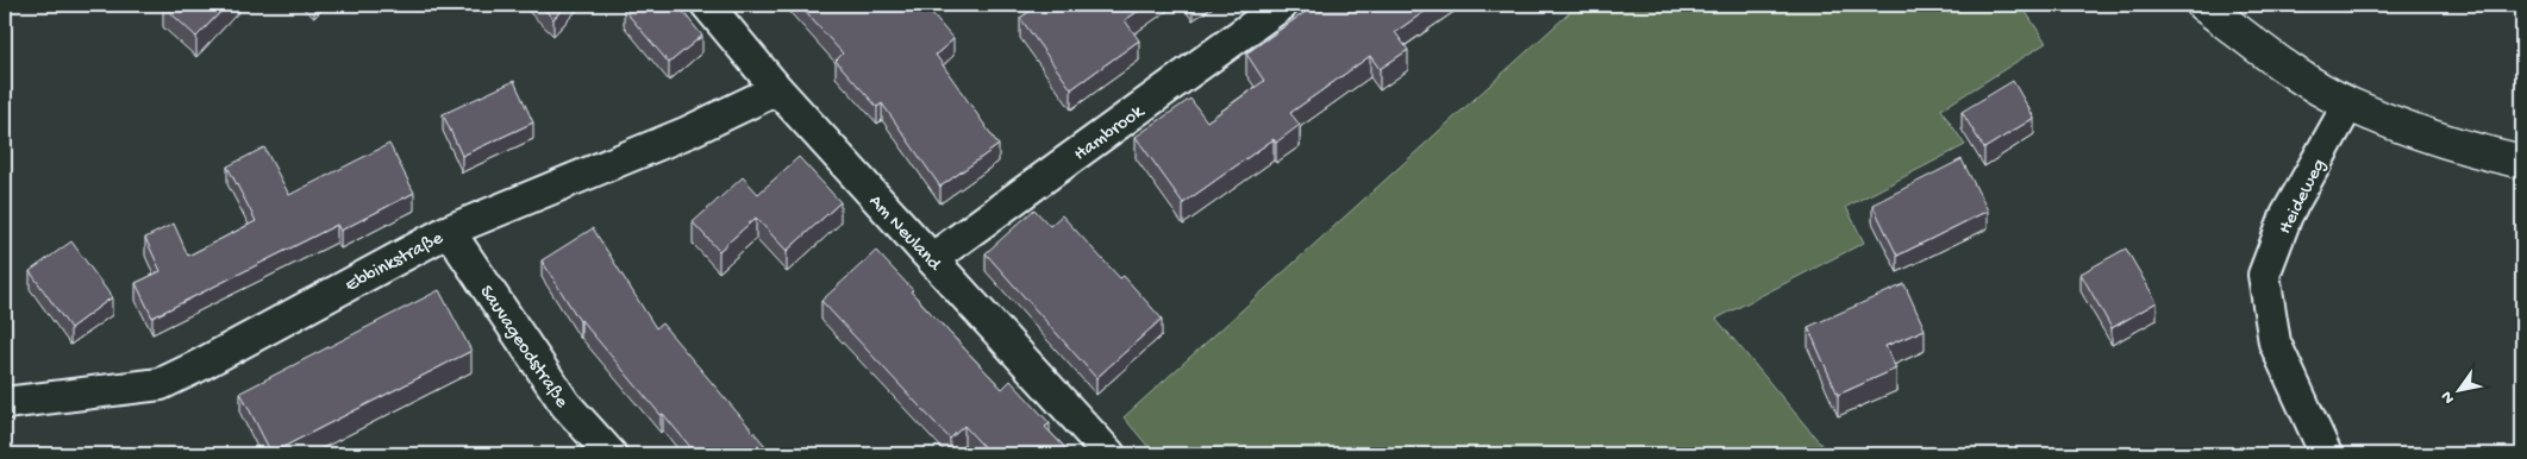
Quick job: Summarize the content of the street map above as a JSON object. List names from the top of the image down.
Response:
{
  "streets": {
    "street": [
      "Hambrook",
      "Heideweg",
      "Am Neuland",
      "Ebbinkstraße",
      "Sauvageodstraße"
    ]
  },
  "crossings": [
    ["Hambrook", "Am Neuland"],
    ["Am Neuland", "Ebbinkstraße"],
    ["Ebbinkstraße", "Sauvageodstraße"]
  ],
  "north": "bottom left"
}
